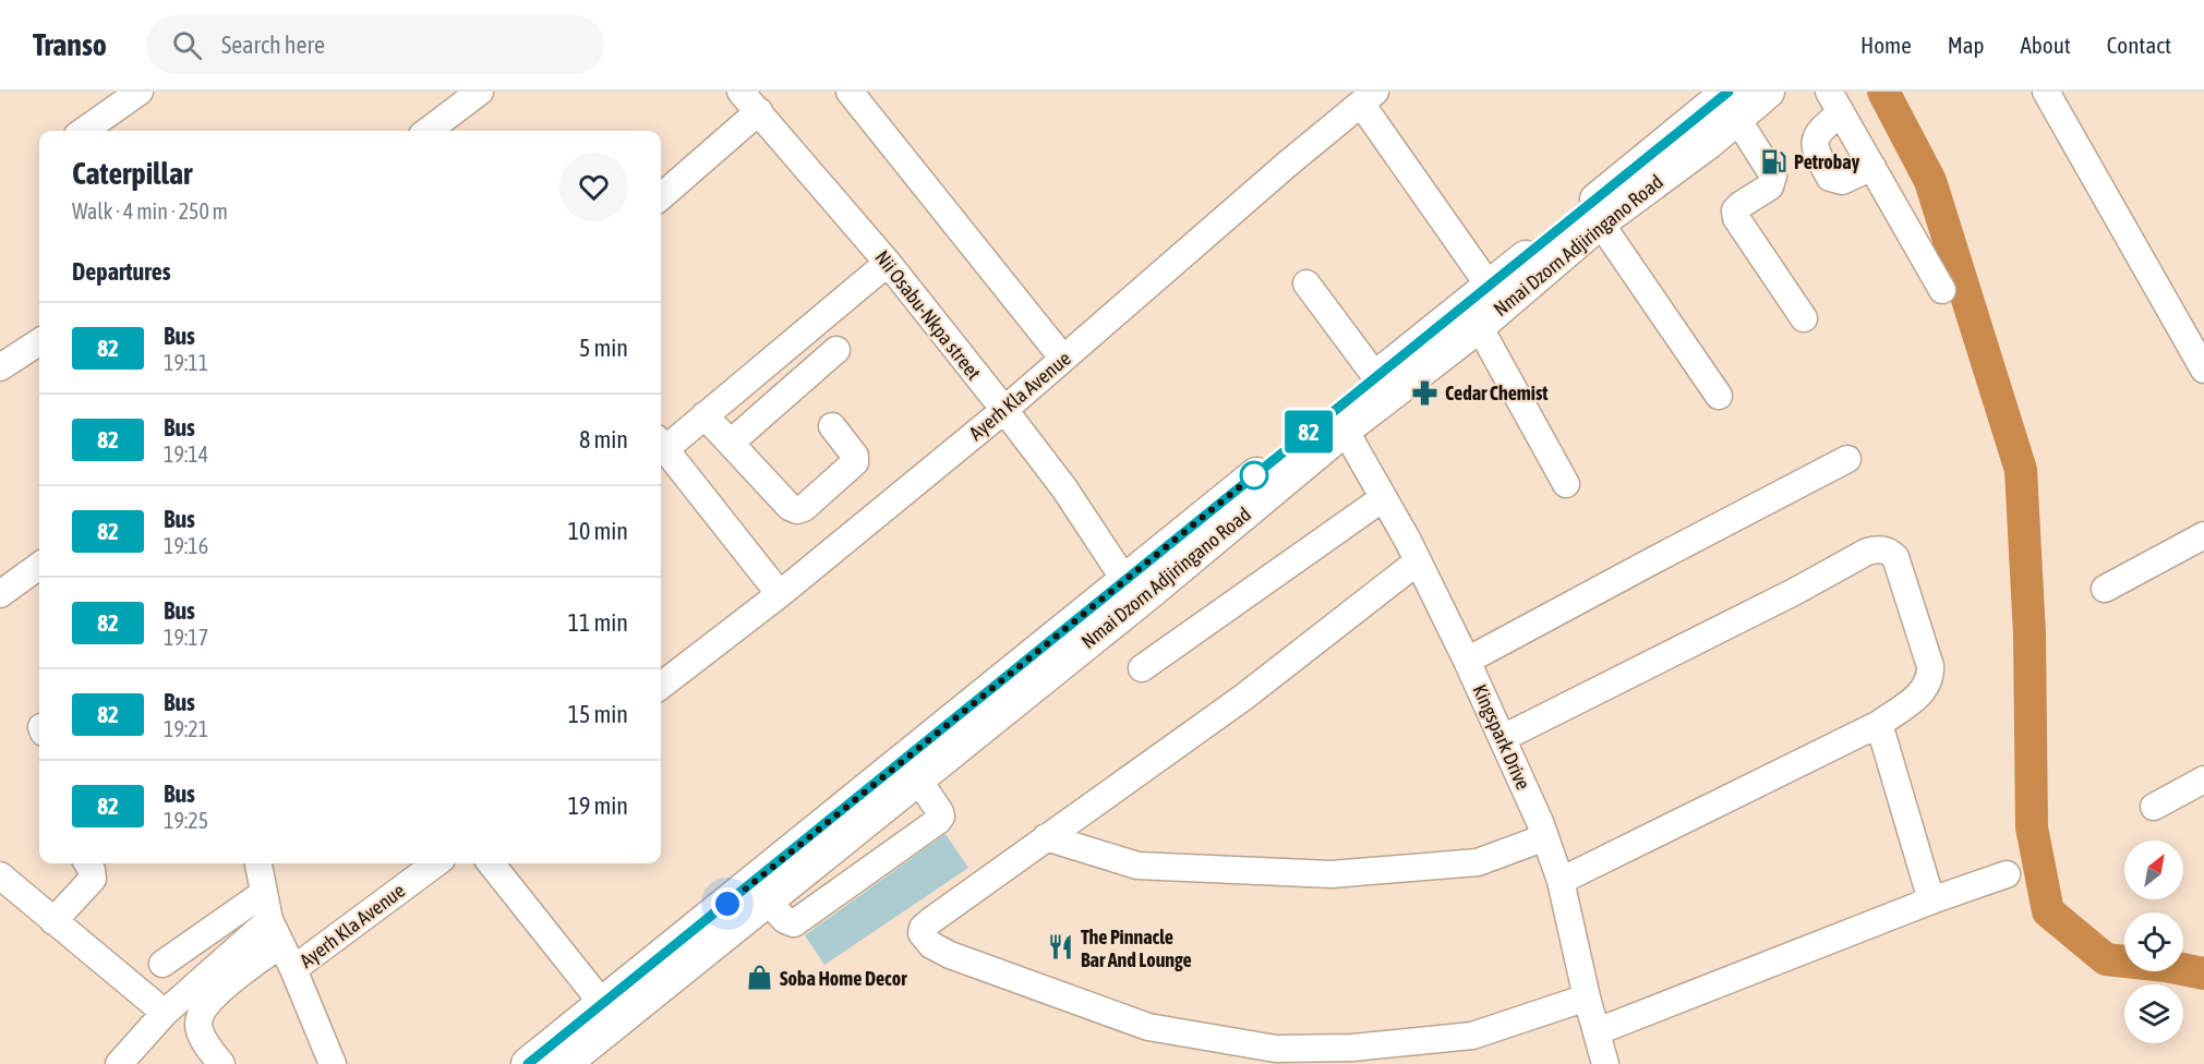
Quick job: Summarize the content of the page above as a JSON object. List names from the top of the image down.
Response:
{
  "streets": {
    "main road": ["Nmai Dzorn Adjiringano Road"],
    "street": ["Nii Osabu-Nkpa street", "Ayerh Kla Avenue", "Kingspark Drive"]
  },
  "crossings": [
    ["Nmai Dzorn Adjiringano Road", "Nii Osabu-Nkpa street"],
    ["Nmai Dzorn Adjiringano Road", "Kingspark Drive"],
    ["Nii Osabu-Nkpa street", "Ayerh Kla Avenue"]
  ],
  "places": {
    "fuel station": ["Petrobay"],
    "pharmacy": ["Cedar Chemist"],
    "restaurant": ["The Pinnacle Bar And Lounge"],
    "shop": ["Soba Home Decor"]
  },
  "lines": ["bus line 82"],
  "north": "top right",
  "page": {
    "header": "Transo",
    "search": "Search here",
    "nav": [
      "Home",
      "Map",
      "About",
      "Contact"
    ],
    "on_map": "82",
    "heading": [
      ["Caterpillar", "Walk · 4 min · 250 m"],
      "Departures"
    ],
    "list": [
      {
        "mark": "82",
        "name": "Bus",
        "note": "19:11",
        "value": "5 min"
      },
      {
        "mark": "82",
        "name": "Bus",
        "note": "19:14",
        "value": "8 min"
      },
      {
        "mark": "82",
        "name": "Bus",
        "note": "19:16",
        "value": "10 min"
      },
      {
        "mark": "82",
        "name": "Bus",
        "note": "19:17",
        "value": "11 min"
      },
      {
        "mark": "82",
        "name": "Bus",
        "note": "19:21",
        "value": "15 min"
      },
      {
        "mark": "82",
        "name": "Bus",
        "note": "19:25",
        "value": "19 min"
      }
    ]
  }
}
